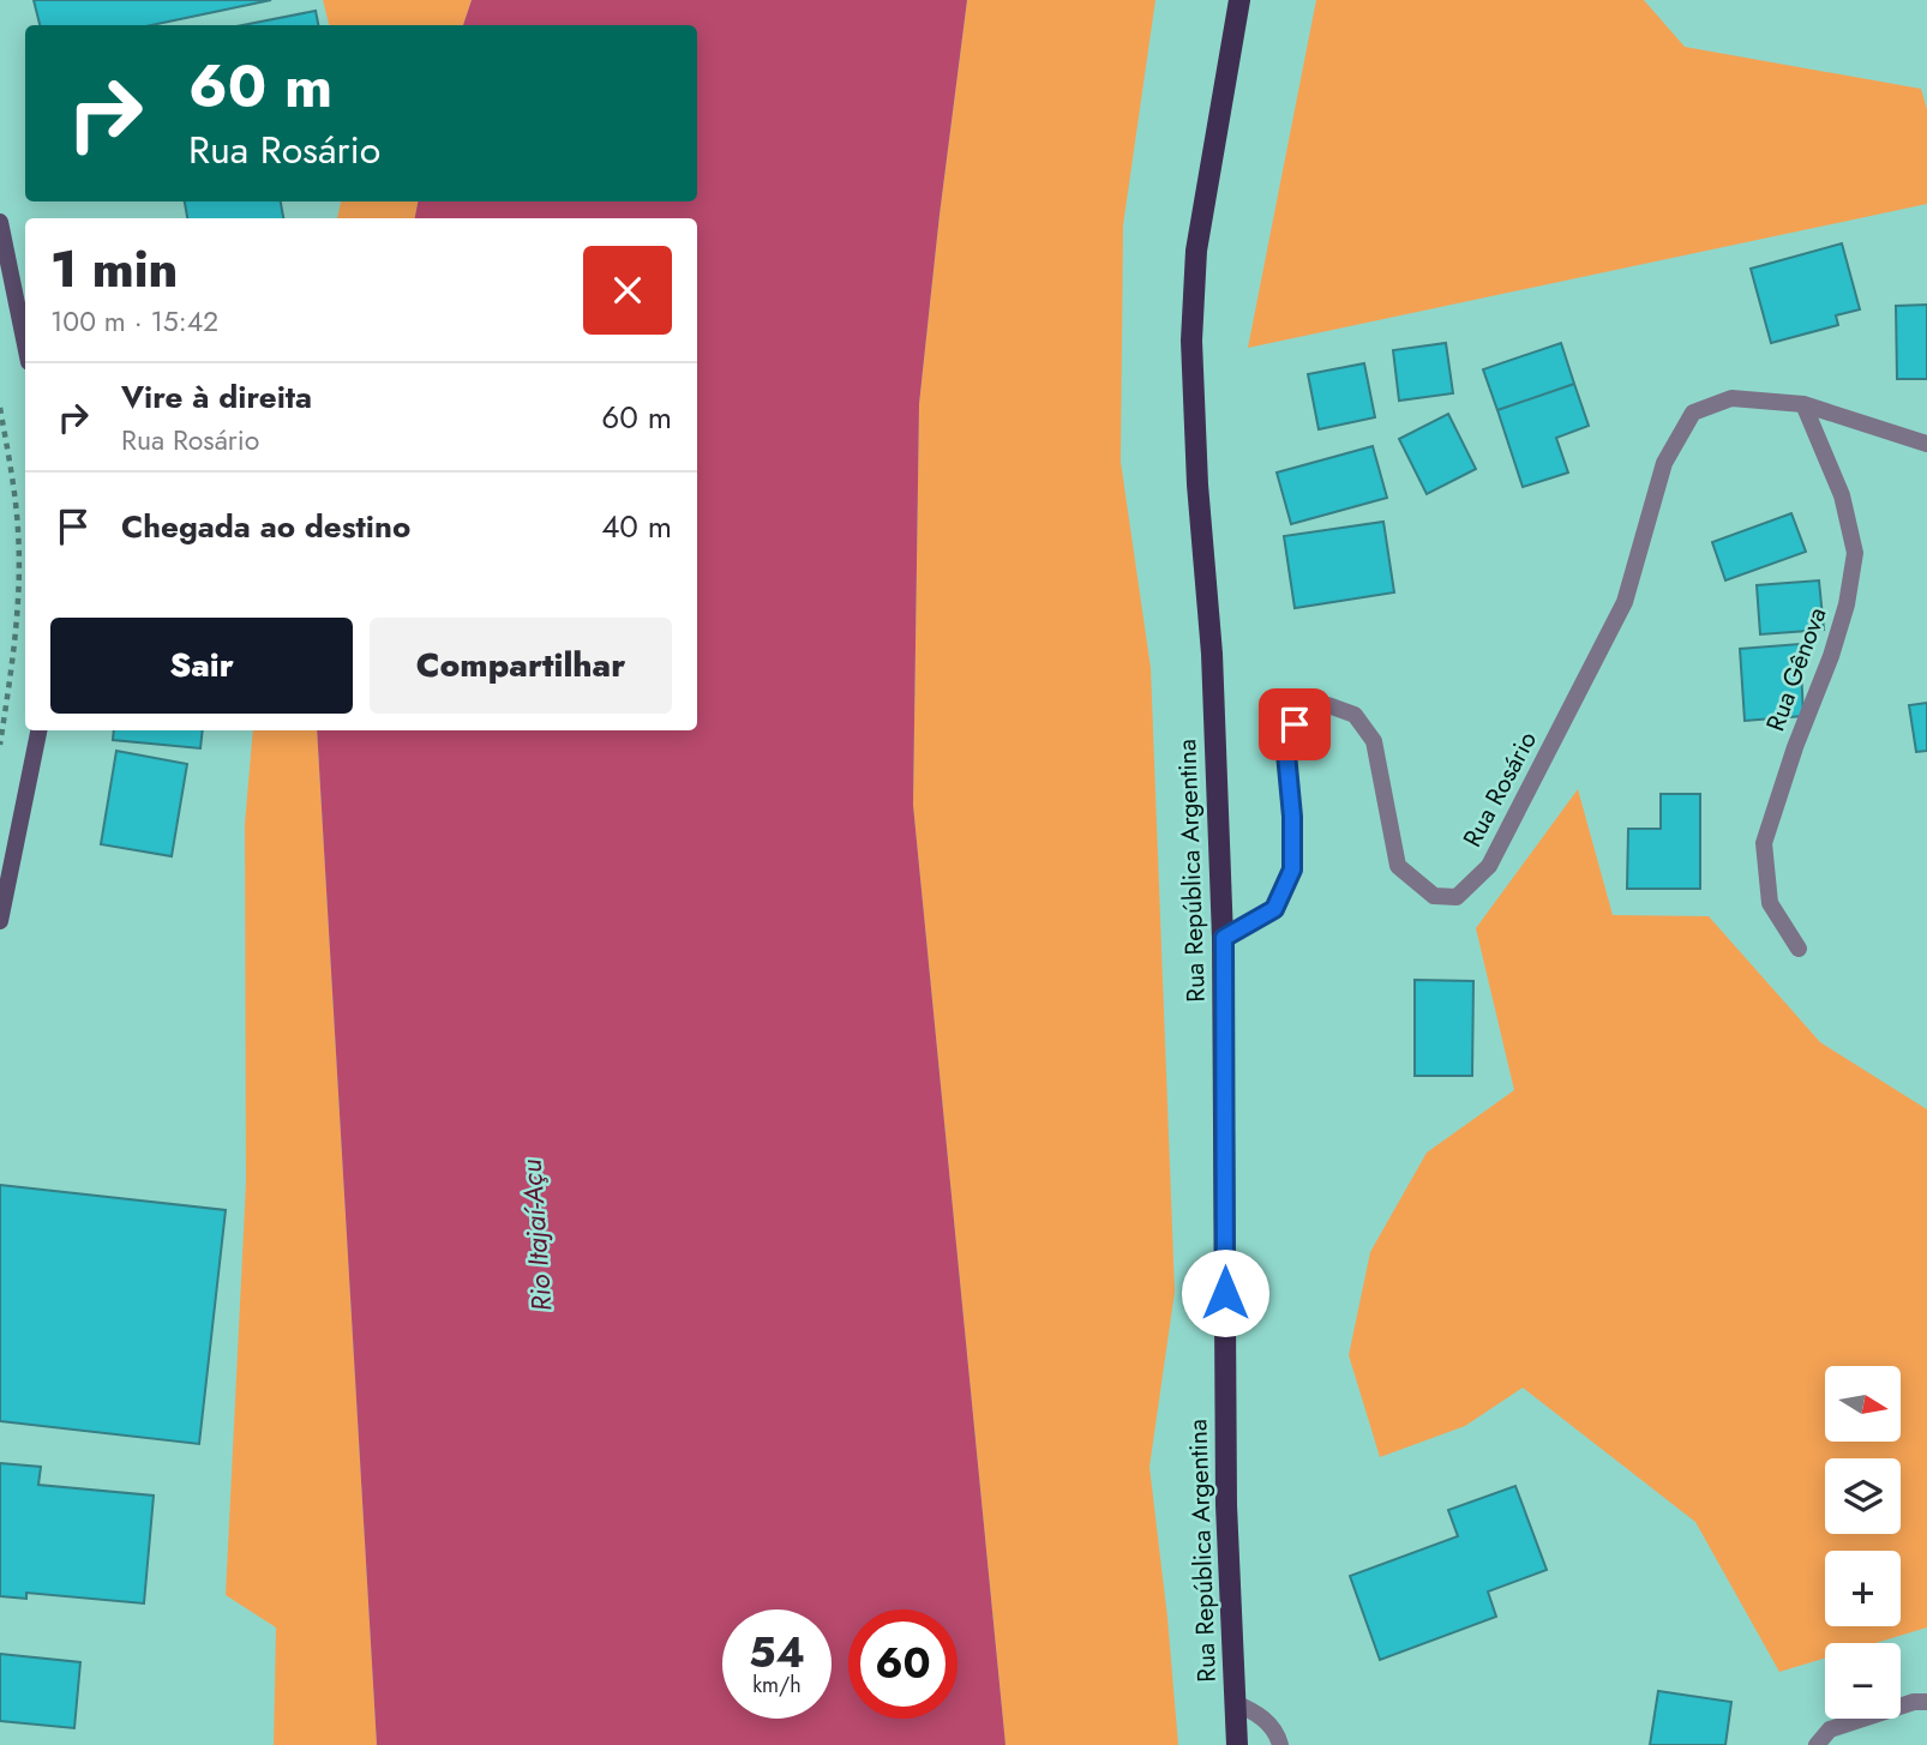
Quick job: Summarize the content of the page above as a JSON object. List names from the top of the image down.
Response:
{
  "streets": {
    "main road": ["Rua República Argentina"],
    "street": ["Rua Gênova", "Rua Rosário"]
  },
  "crossings": [
    ["Rua Gênova", "Rua Rosário"],
    ["Rua Rosário", "Rua República Argentina"]
  ],
  "water": ["Rio Itajaí-Açu"],
  "north": "right",
  "page": {
    "turn": ["60 m", "Rua Rosário"],
    "heading": ["1 min", "100 m · 15:42"],
    "list": [
      {
        "name": "Vire à direita",
        "note": "Rua Rosário",
        "value": "60 m"
      },
      {
        "name": "Chegada ao destino",
        "value": "40 m"
      }
    ],
    "buttons": ["Sair", "Compartilhar"],
    "map_buttons": ["+", "−"],
    "speed": "54 km/h",
    "limit": "60"
  }
}
